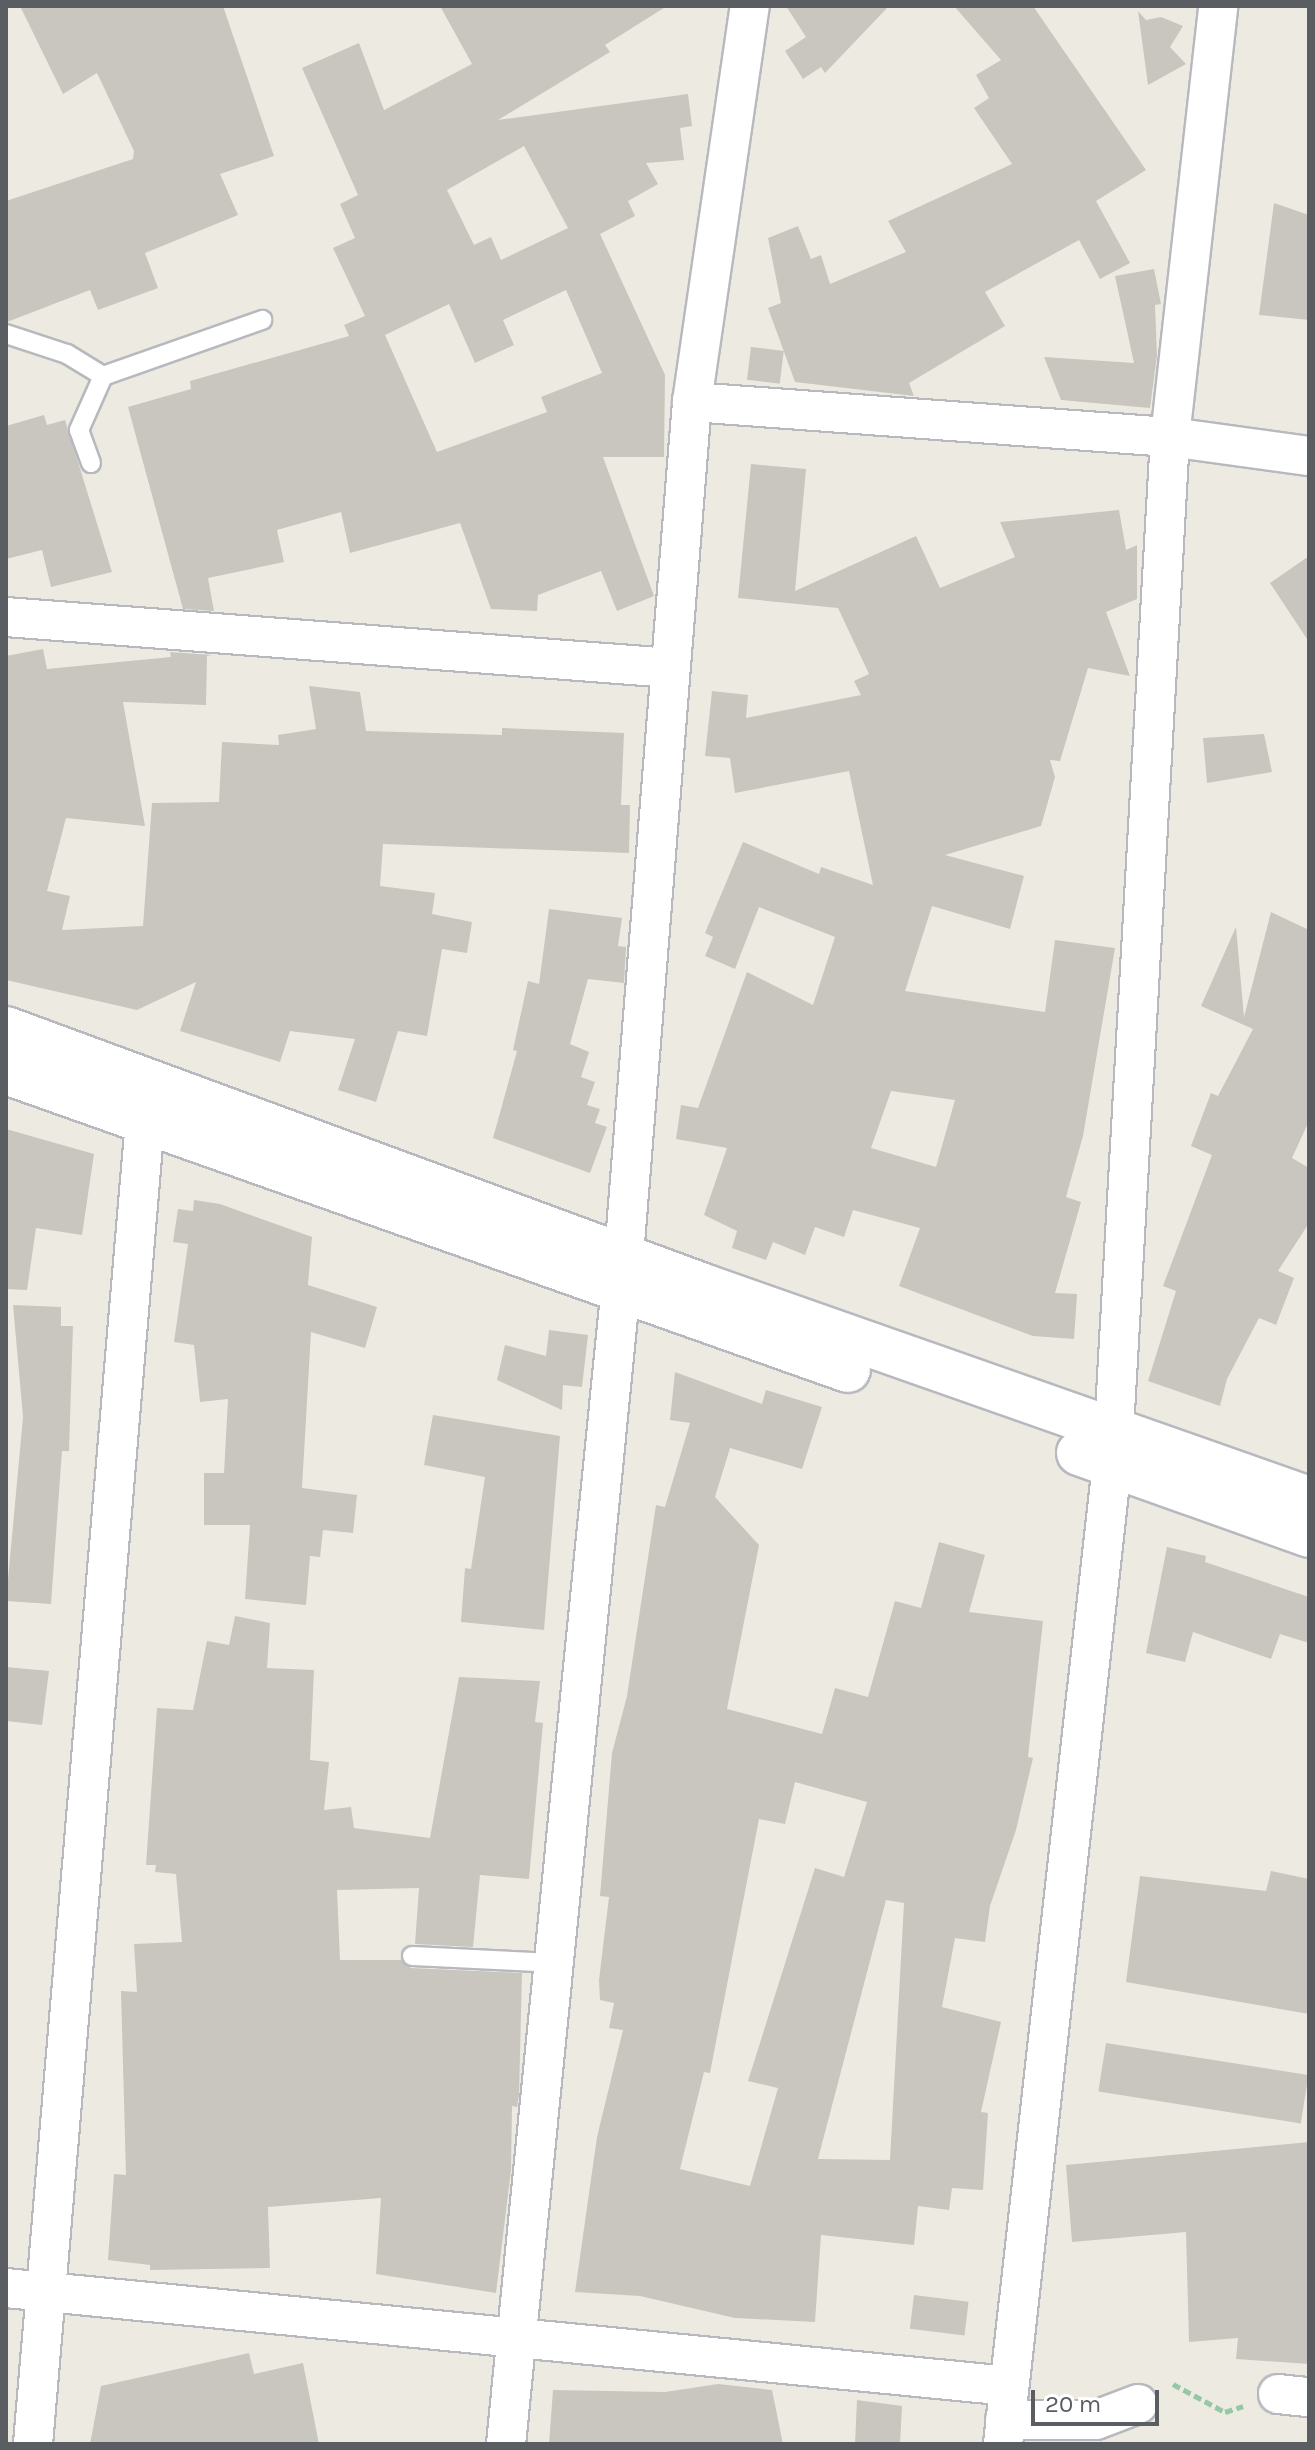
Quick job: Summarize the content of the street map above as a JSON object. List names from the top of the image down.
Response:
{
  "scale_bar": "20 m"
}
